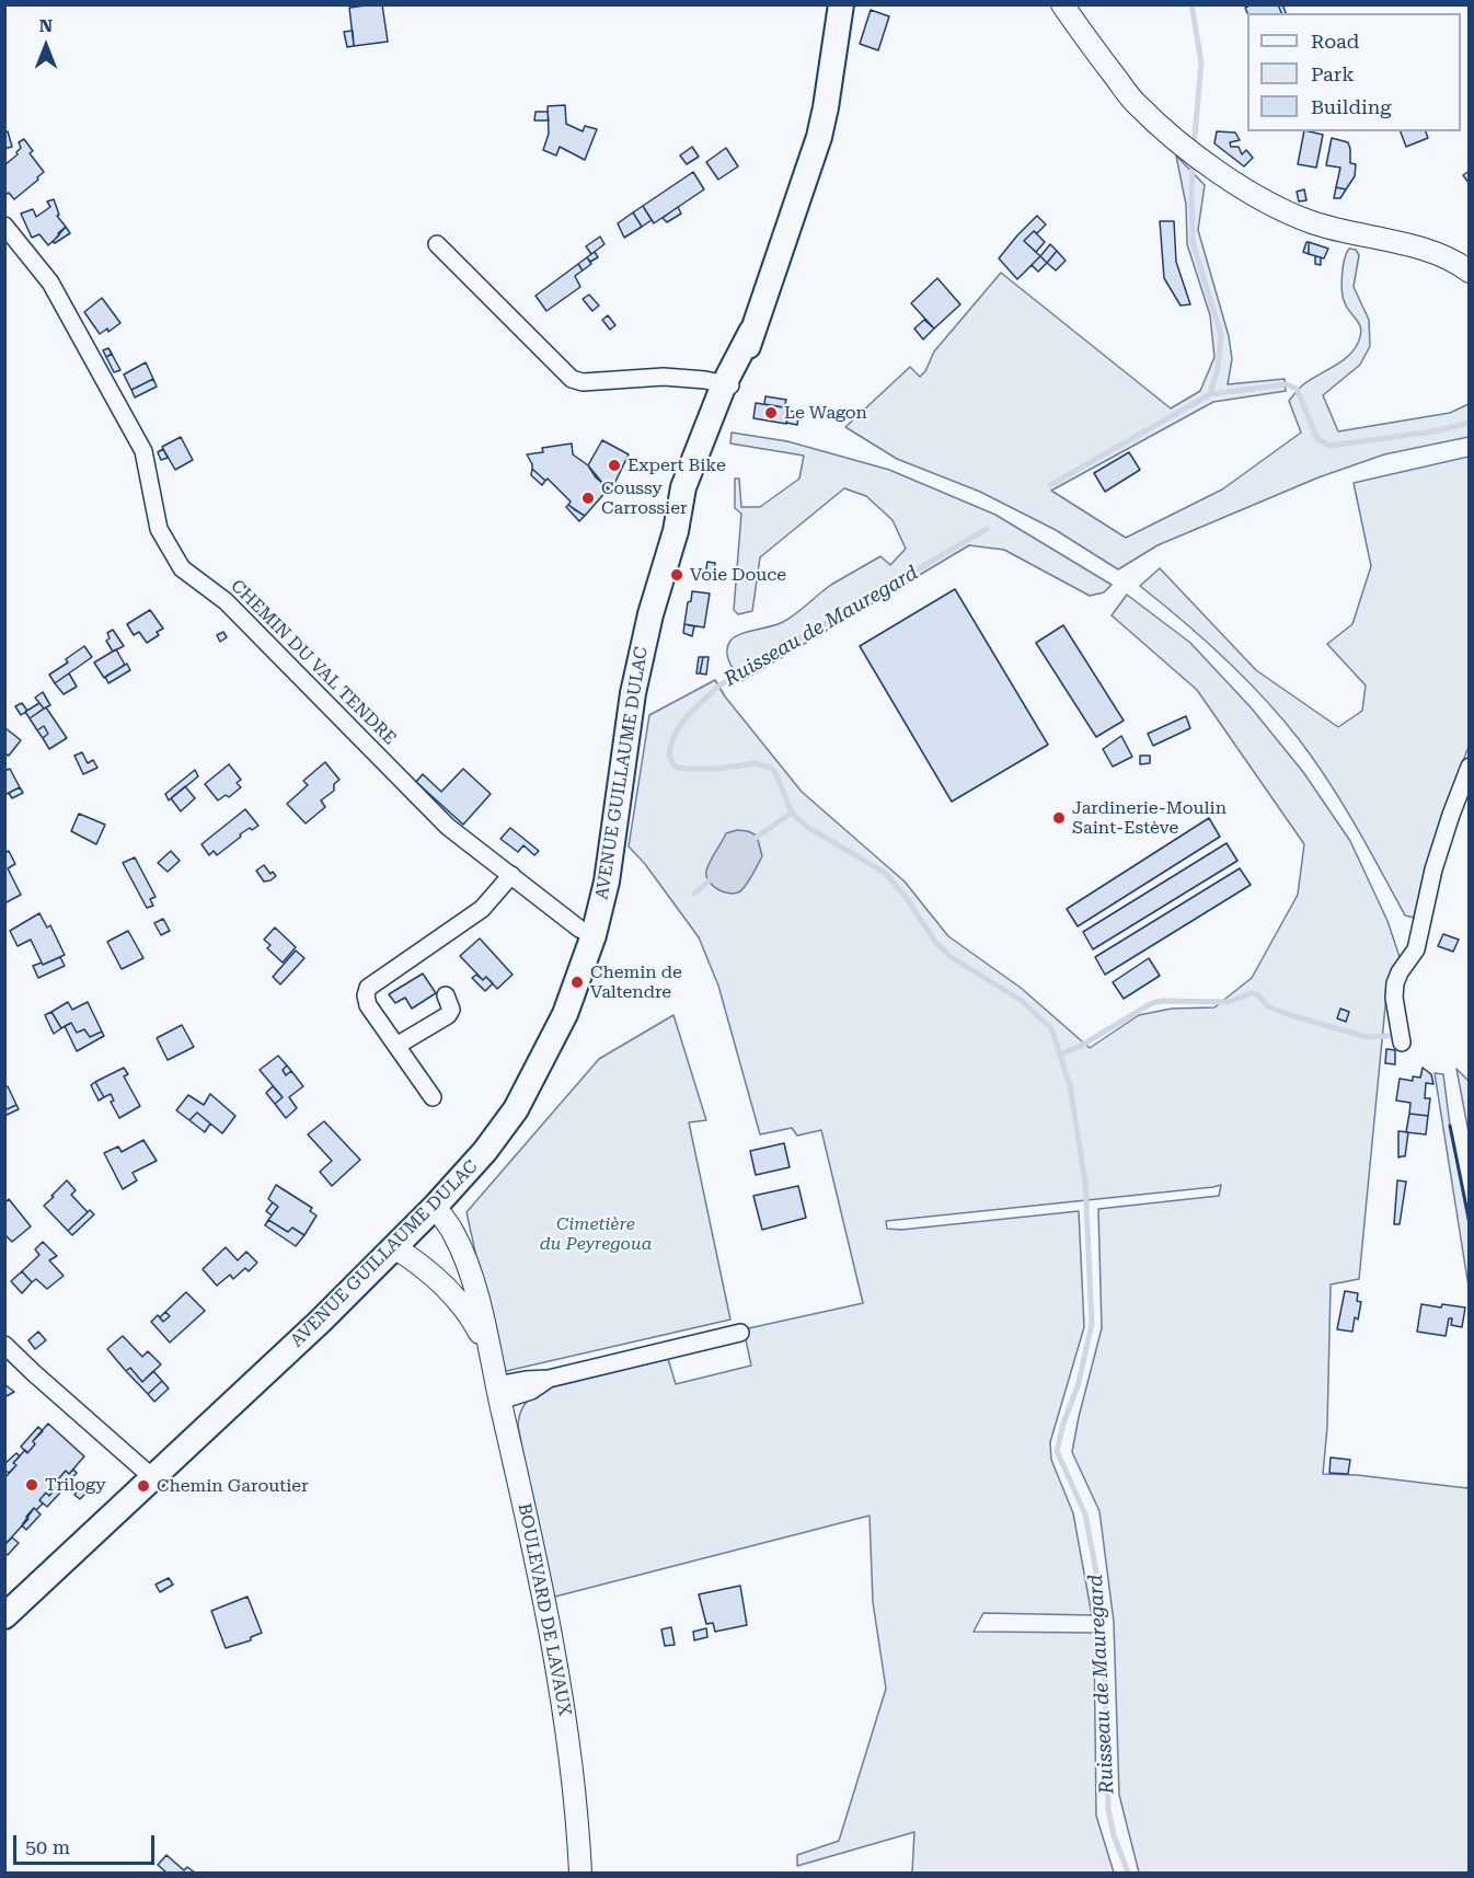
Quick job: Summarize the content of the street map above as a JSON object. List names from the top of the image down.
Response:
{
  "streets": {
    "main road": ["AVENUE GUILLAUME DULAC"],
    "street": ["CHEMIN DU VAL TENDRE", "BOULEVARD DE LAVAUX"]
  },
  "crossings": [
    ["CHEMIN DU VAL TENDRE", "AVENUE GUILLAUME DULAC"],
    ["AVENUE GUILLAUME DULAC", "BOULEVARD DE LAVAUX"]
  ],
  "water": ["Ruisseau de Mauregard"],
  "parks": ["Cimetière du Peyregoua"],
  "places": [
    "Le Wagon",
    "Expert Bike",
    "Coussy Carrossier",
    "Voie Douce",
    "Jardinerie-Moulin Saint-Estève",
    "Chemin de Valtendre",
    "Trilogy",
    "Chemin Garoutier"
  ],
  "legend": ["Road", "Park", "Building"],
  "scale_bar": "50 m",
  "north": "top"
}
